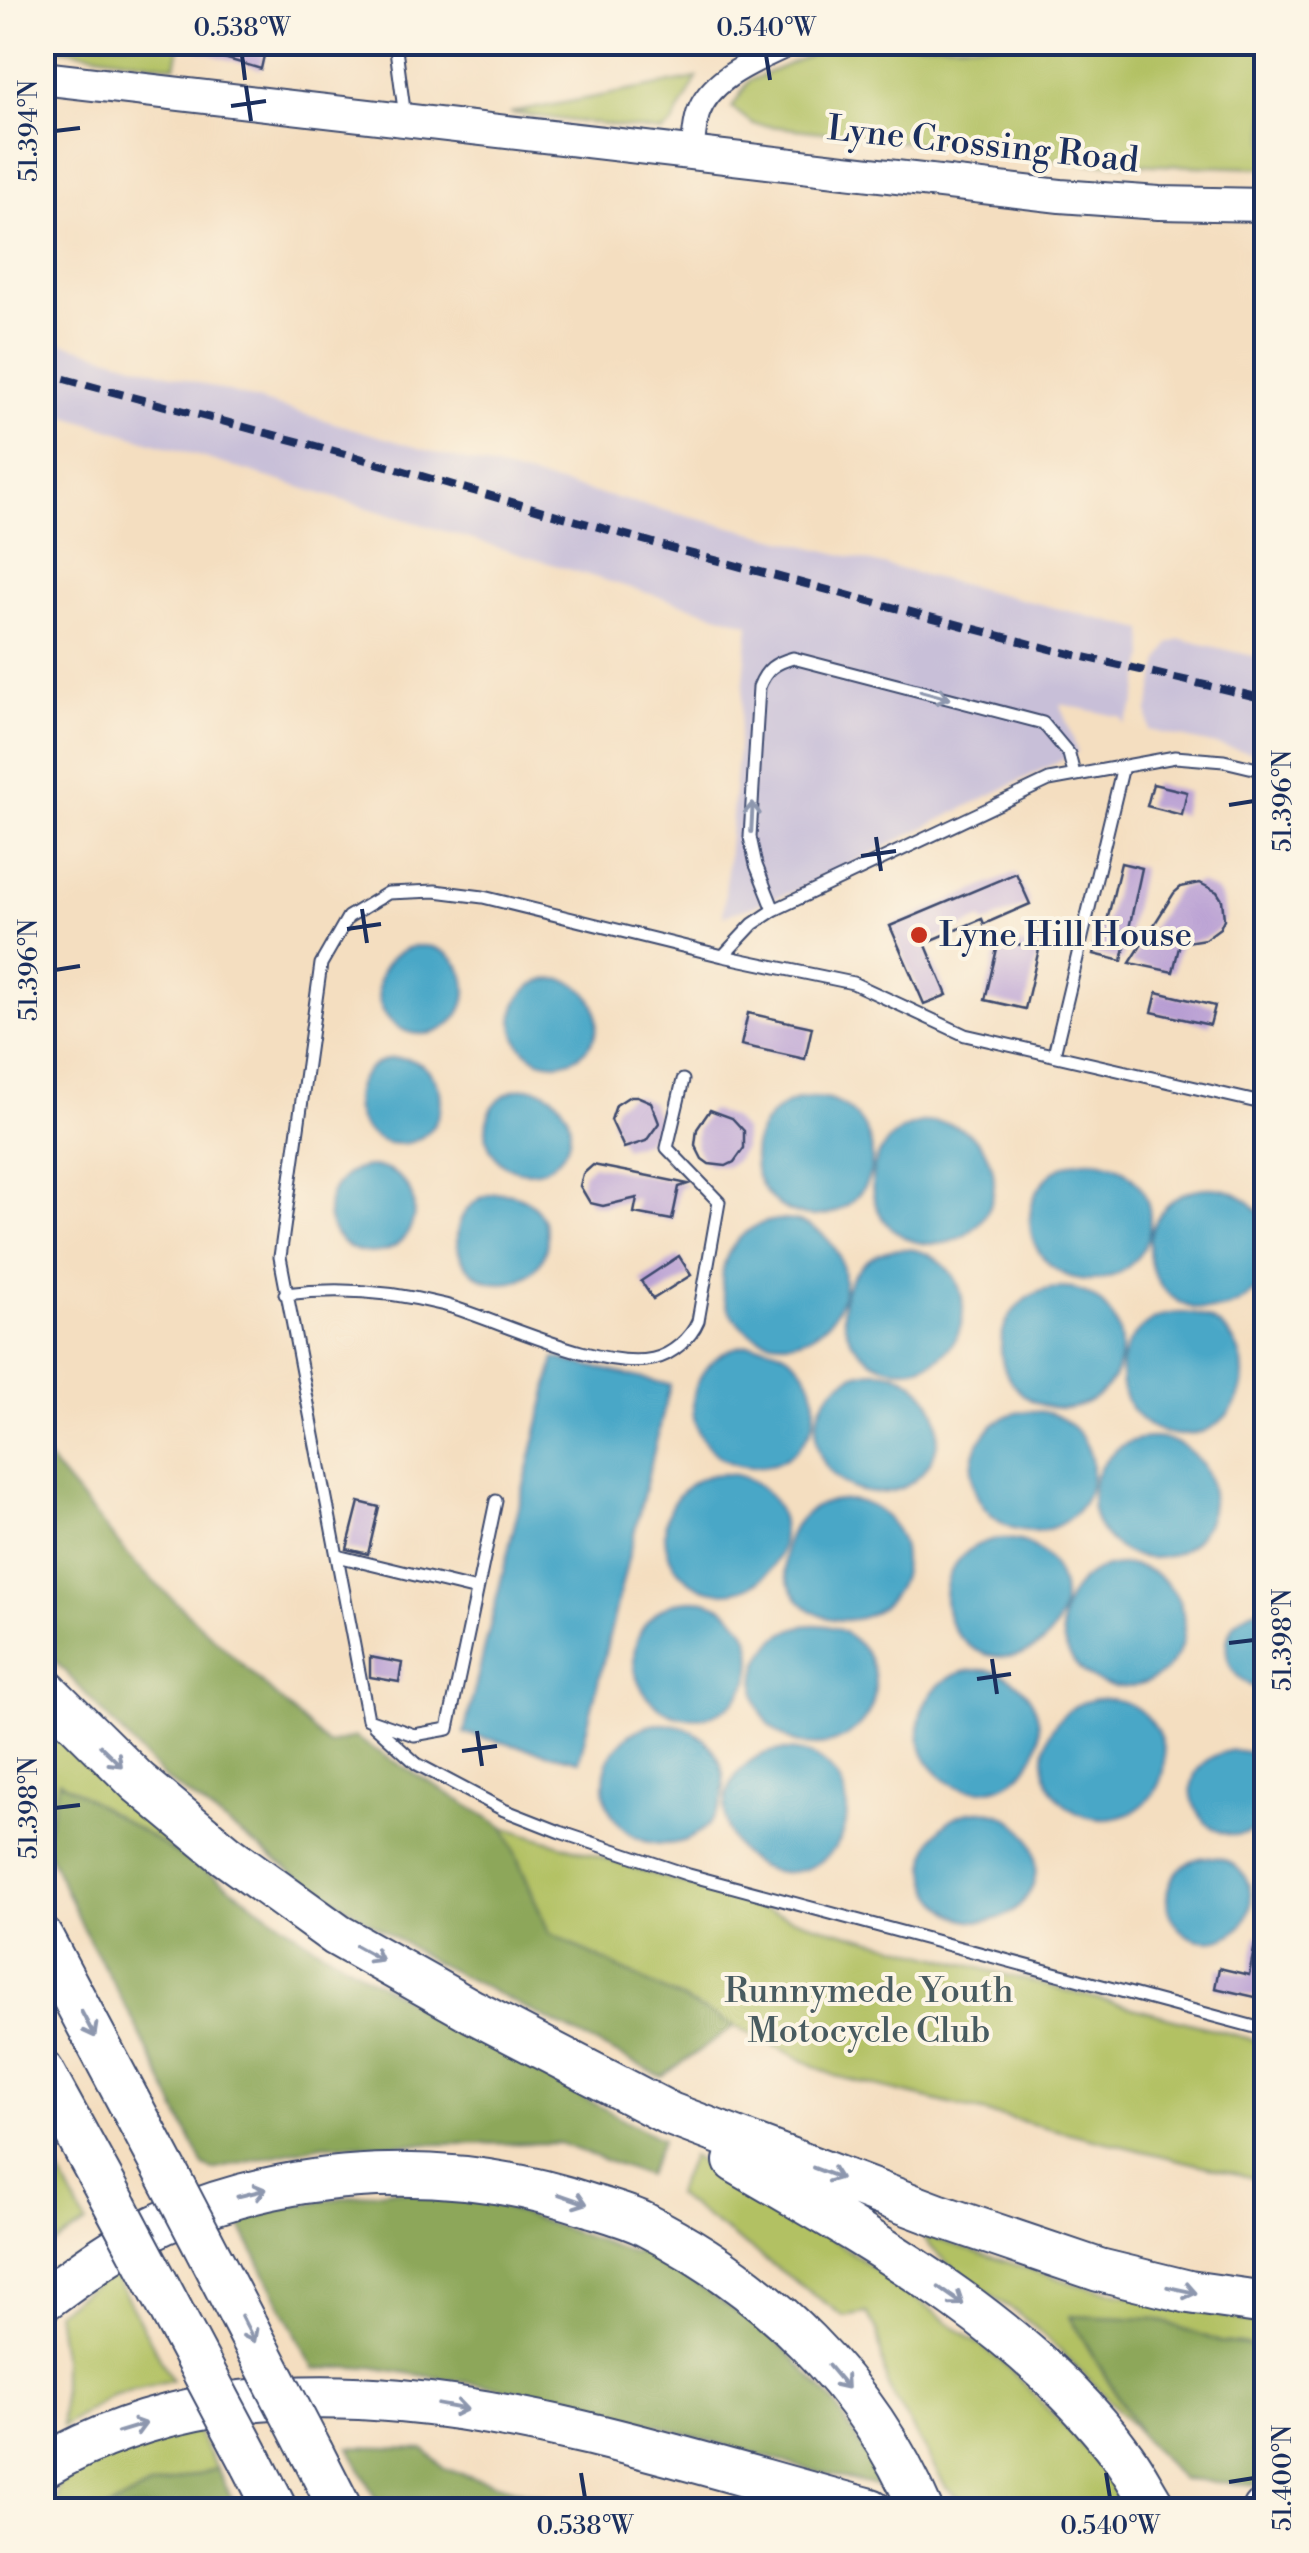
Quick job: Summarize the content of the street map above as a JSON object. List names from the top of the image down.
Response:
{
  "streets": {
    "street": ["Lyne Crossing Road"]
  },
  "parks": ["Runnymede Youth Motocycle Club"],
  "places": ["Lyne Hill House"],
  "coordinates": [
    "0.538°W",
    "0.540°W",
    "51.394°N",
    "51.396°N",
    "51.398°N",
    "51.400°N"
  ]
}
